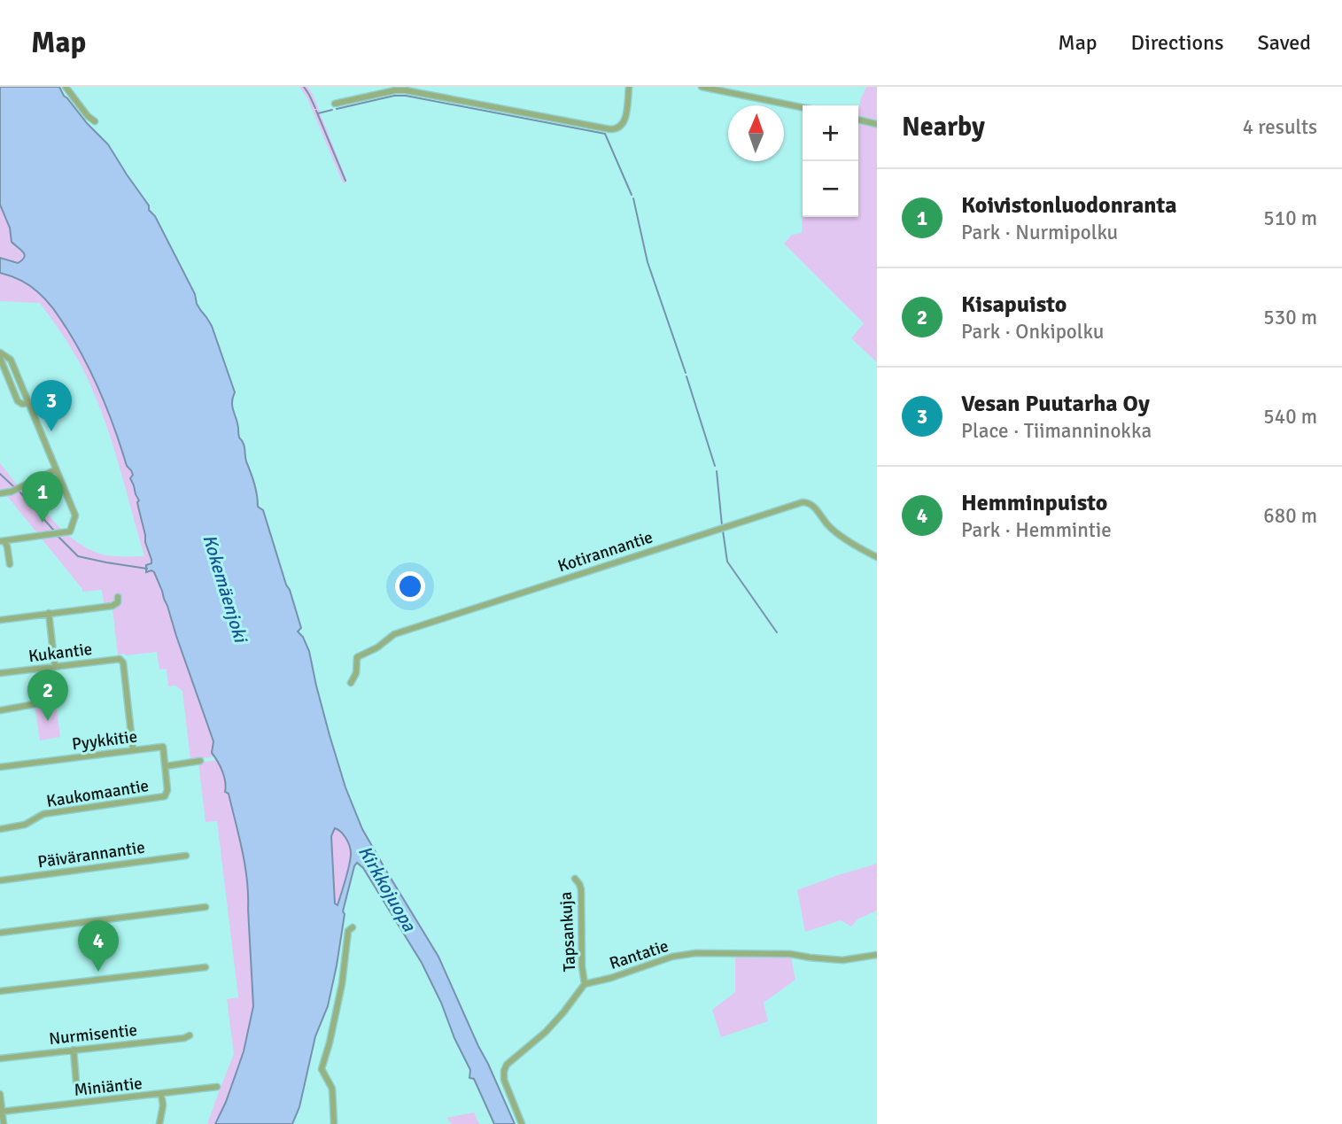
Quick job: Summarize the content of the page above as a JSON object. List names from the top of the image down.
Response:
{
  "streets": {
    "street": [
      "Kotirannantie",
      "Kukantie",
      "Pyykkitie",
      "Kaukomaantie",
      "Päivärannantie",
      "Tapsankuja",
      "Rantatie",
      "Nurmisentie",
      "Miniäntie"
    ]
  },
  "crossings": [
    ["Kukantie", "Pyykkitie"],
    ["Pyykkitie", "Kaukomaantie"],
    ["Tapsankuja", "Rantatie"]
  ],
  "water": ["Kokemäenjoki", "Kirkkojuopa"],
  "north": "top",
  "page": {
    "header": "Map",
    "nav": ["Map", "Directions", "Saved"],
    "heading": ["Nearby", "4 results"],
    "map_buttons": ["+", "−"],
    "list": [
      {
        "mark": "1",
        "name": "Koivistonluodonranta",
        "note": "Park · Nurmipolku",
        "value": "510 m"
      },
      {
        "mark": "2",
        "name": "Kisapuisto",
        "note": "Park · Onkipolku",
        "value": "530 m"
      },
      {
        "mark": "3",
        "name": "Vesan Puutarha Oy",
        "note": "Place · Tiimanninokka",
        "value": "540 m"
      },
      {
        "mark": "4",
        "name": "Hemminpuisto",
        "note": "Park · Hemmintie",
        "value": "680 m"
      }
    ],
    "pins": [
      "3",
      "1",
      "2",
      "4"
    ]
  }
}
